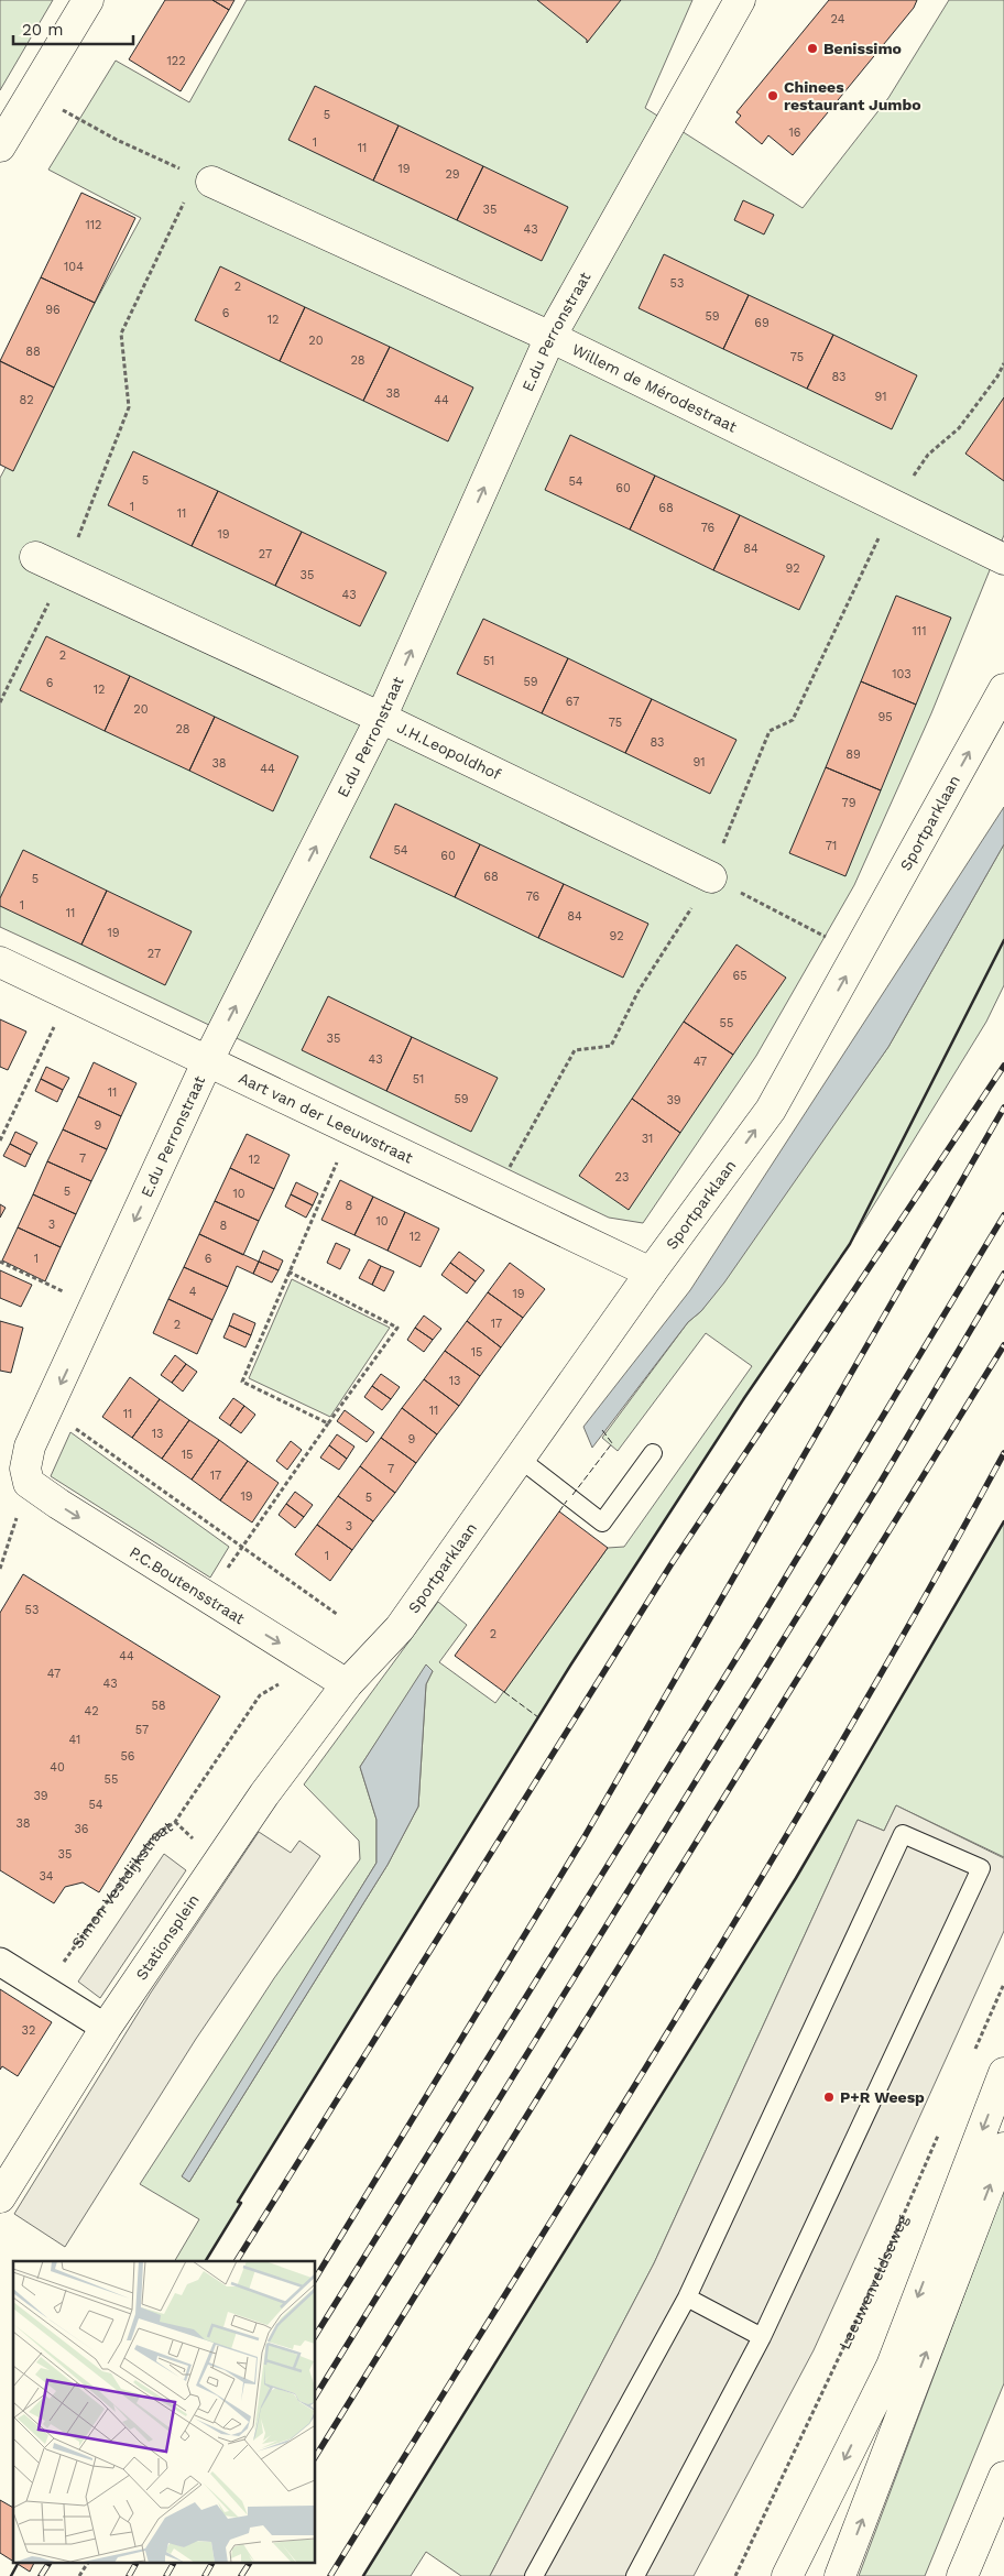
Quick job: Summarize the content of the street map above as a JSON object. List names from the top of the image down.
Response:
{
  "streets": {
    "street": [
      "E.du Perronstraat",
      "Willem de Mérodestraat",
      "J.H.Leopoldhof",
      "Sportparklaan",
      "Aart van der Leeuwstraat",
      "P.C.Boutensstraat",
      "Stationsplein"
    ],
    "path": ["Simon Vestdijkstraat", "Leeuwenveldseweg"]
  },
  "crossings": [
    ["E.du Perronstraat", "Willem de Mérodestraat"],
    ["E.du Perronstraat", "J.H.Leopoldhof"],
    ["E.du Perronstraat", "Aart van der Leeuwstraat"],
    ["E.du Perronstraat", "P.C.Boutensstraat"],
    ["Sportparklaan", "Aart van der Leeuwstraat"],
    ["Sportparklaan", "P.C.Boutensstraat"],
    ["Sportparklaan", "Stationsplein"],
    ["P.C.Boutensstraat", "Simon Vestdijkstraat"],
    ["P.C.Boutensstraat", "Stationsplein"]
  ],
  "one_way": ["Sportparklaan", "P.C.Boutensstraat"],
  "places": ["Benissimo", "Chinees restaurant Jumbo", "P+R Weesp"],
  "house_numbers": [
    "24",
    "122",
    "5",
    "16",
    "1",
    "11",
    "19",
    "29",
    "35",
    "112",
    "43",
    "104",
    "53",
    "2",
    "96",
    "6",
    "59",
    "12",
    "69",
    "20",
    "88",
    "75",
    "28",
    "83",
    "38",
    "91",
    "82",
    "44",
    "5",
    "54",
    "60",
    "1",
    "68",
    "11",
    "76",
    "19",
    "84",
    "27",
    "92",
    "35",
    "43",
    "111",
    "2",
    "51",
    "103",
    "59",
    "6",
    "12",
    "67",
    "20",
    "95",
    "75",
    "28",
    "83",
    "89",
    "91",
    "38",
    "44",
    "79",
    "71",
    "54",
    "60",
    "68",
    "5",
    "76",
    "1",
    "11",
    "84",
    "19",
    "92",
    "27",
    "65",
    "55",
    "35",
    "43",
    "47",
    "51",
    "11",
    "59",
    "39",
    "9",
    "31",
    "7",
    "12",
    "23",
    "5",
    "10",
    "8",
    "10",
    "3",
    "8",
    "12",
    "1",
    "6",
    "4",
    "19",
    "17",
    "2",
    "15",
    "13",
    "11",
    "11",
    "13",
    "9",
    "15",
    "7",
    "17",
    "19",
    "5",
    "3",
    "1",
    "53",
    "2",
    "44",
    "47",
    "43",
    "58",
    "42",
    "57",
    "41",
    "56",
    "40",
    "55",
    "39",
    "54",
    "38",
    "36",
    "35",
    "34",
    "32"
  ],
  "scale_bar": "20 m"
}
